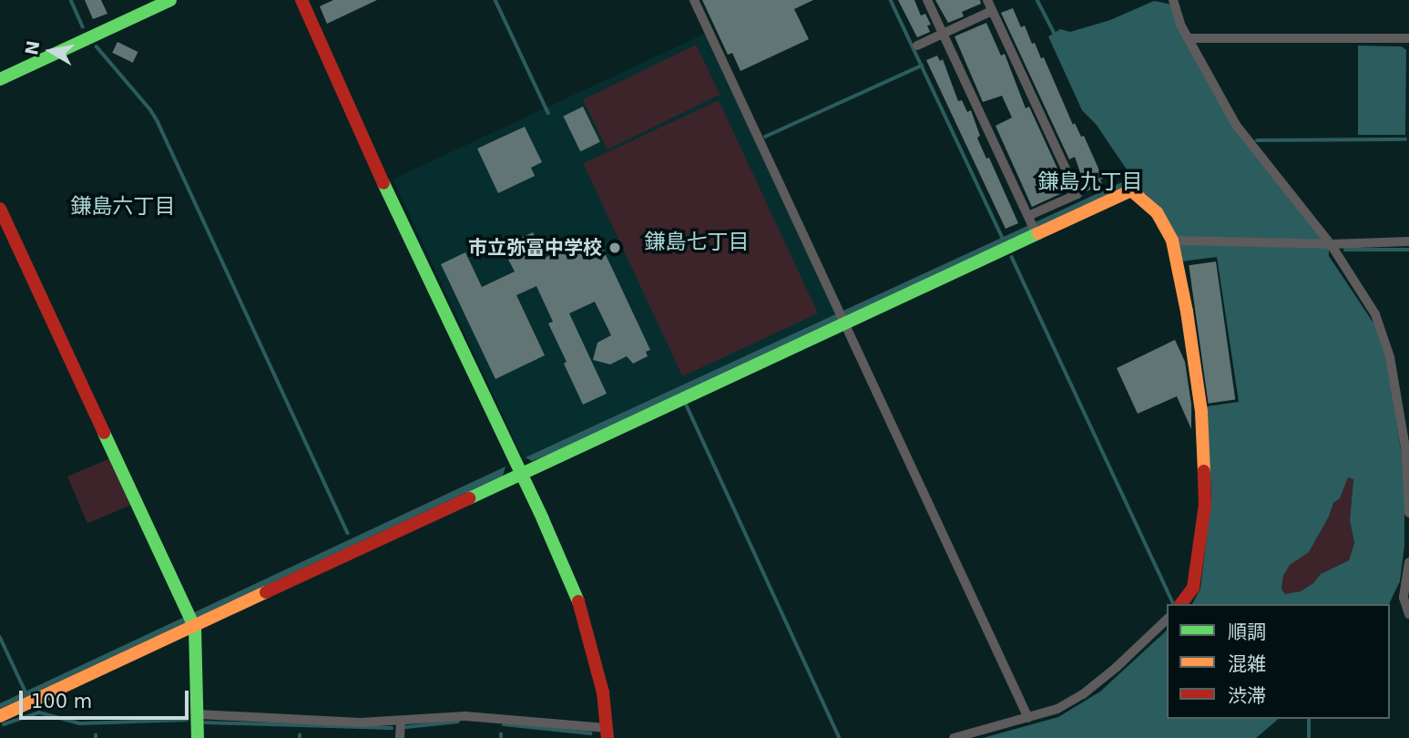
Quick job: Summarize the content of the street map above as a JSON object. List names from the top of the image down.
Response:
{
  "districts": ["鎌島九丁目", "鎌島六丁目", "鎌島七丁目"],
  "places": ["市立弥冨中学校"],
  "legend": ["順調", "混雑", "渋滞"],
  "scale_bar": "100 m",
  "north": "left"
}
